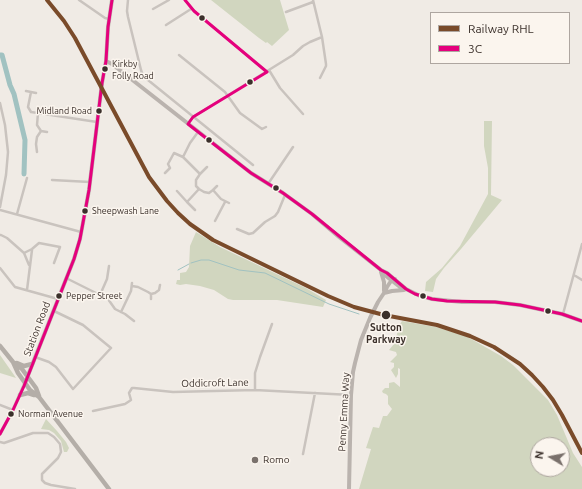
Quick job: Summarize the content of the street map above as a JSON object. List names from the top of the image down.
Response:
{
  "streets": {
    "main road": ["Station Road", "Penny Emma Way"],
    "street": ["Oddicroft Lane"]
  },
  "crossings": [
    ["Oddicroft Lane", "Penny Emma Way"]
  ],
  "places": [
    "Kirkby Folly Road",
    "Midland Road",
    "Sheepwash Lane",
    "Pepper Street",
    "Sutton Parkway",
    "Norman Avenue",
    "Romo"
  ],
  "lines": ["rail line RHL", "transit line 3C"],
  "legend": ["Railway RHL", "3C"],
  "north": "left"
}
